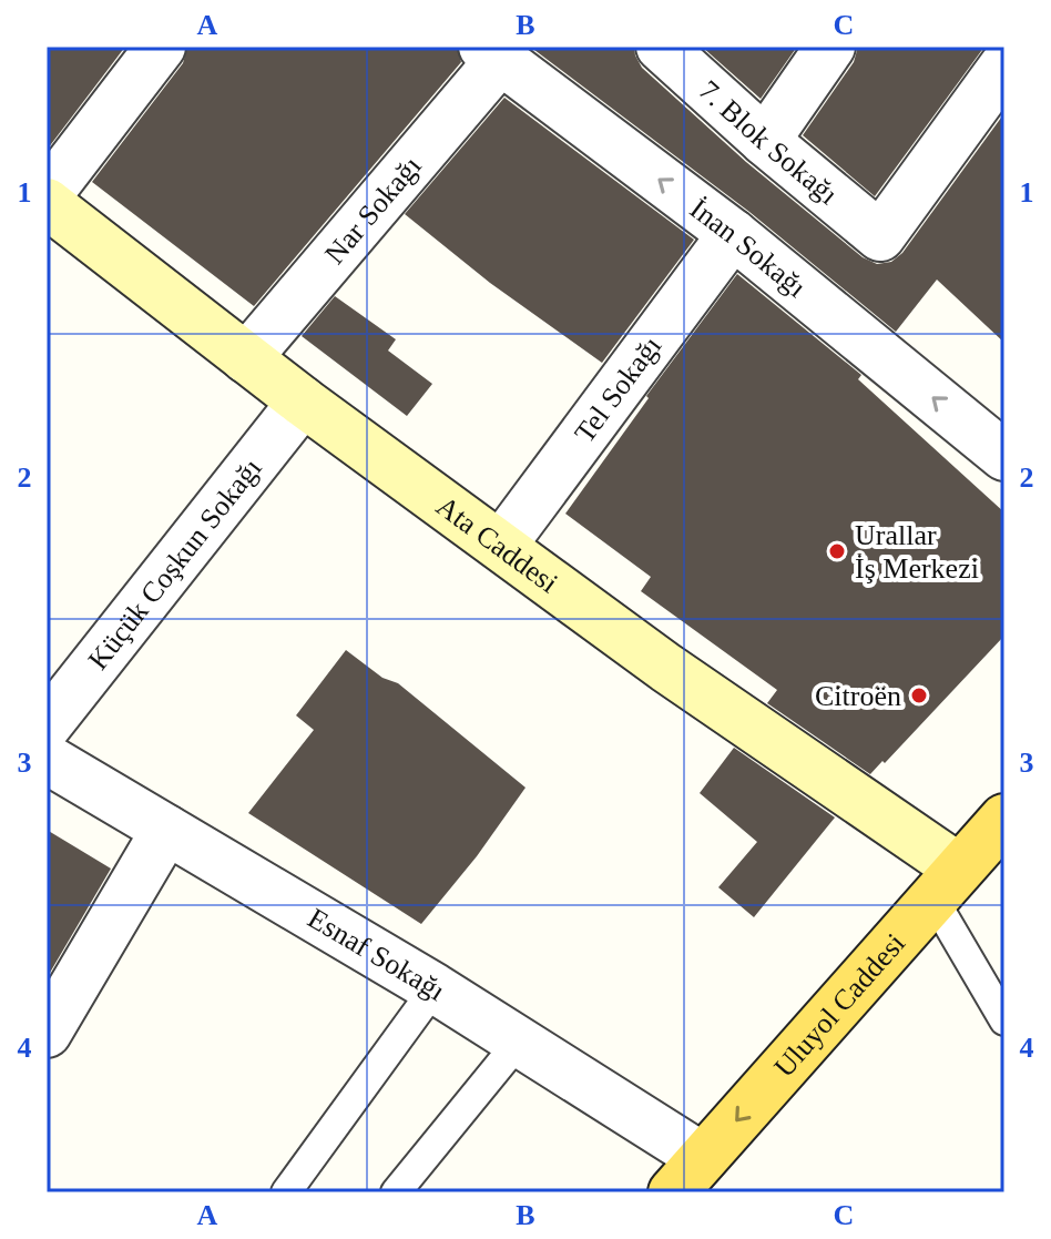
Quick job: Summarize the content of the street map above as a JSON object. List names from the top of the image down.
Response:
{
  "streets": {
    "main road": ["Uluyol Caddesi"],
    "street": [
      "7. Blok Sokağı",
      "Nar Sokağı",
      "İnan Sokağı",
      "Tel Sokağı",
      "Ata Caddesi",
      "Küçük Coşkun Sokağı",
      "Esnaf Sokağı"
    ]
  },
  "crossings": [
    ["Nar Sokağı", "İnan Sokağı"],
    ["Nar Sokağı", "Ata Caddesi"],
    ["İnan Sokağı", "Tel Sokağı"],
    ["Tel Sokağı", "Ata Caddesi"],
    ["Ata Caddesi", "Küçük Coşkun Sokağı"],
    ["Ata Caddesi", "Uluyol Caddesi"],
    ["Esnaf Sokağı", "Uluyol Caddesi"]
  ],
  "one_way": ["İnan Sokağı", "Uluyol Caddesi"],
  "places": ["Urallar İş Merkezi", "Citroën"],
  "grid": {
    "columns": ["A", "B", "C"],
    "rows": [
      "1",
      "2",
      "3",
      "4"
    ]
  }
}
